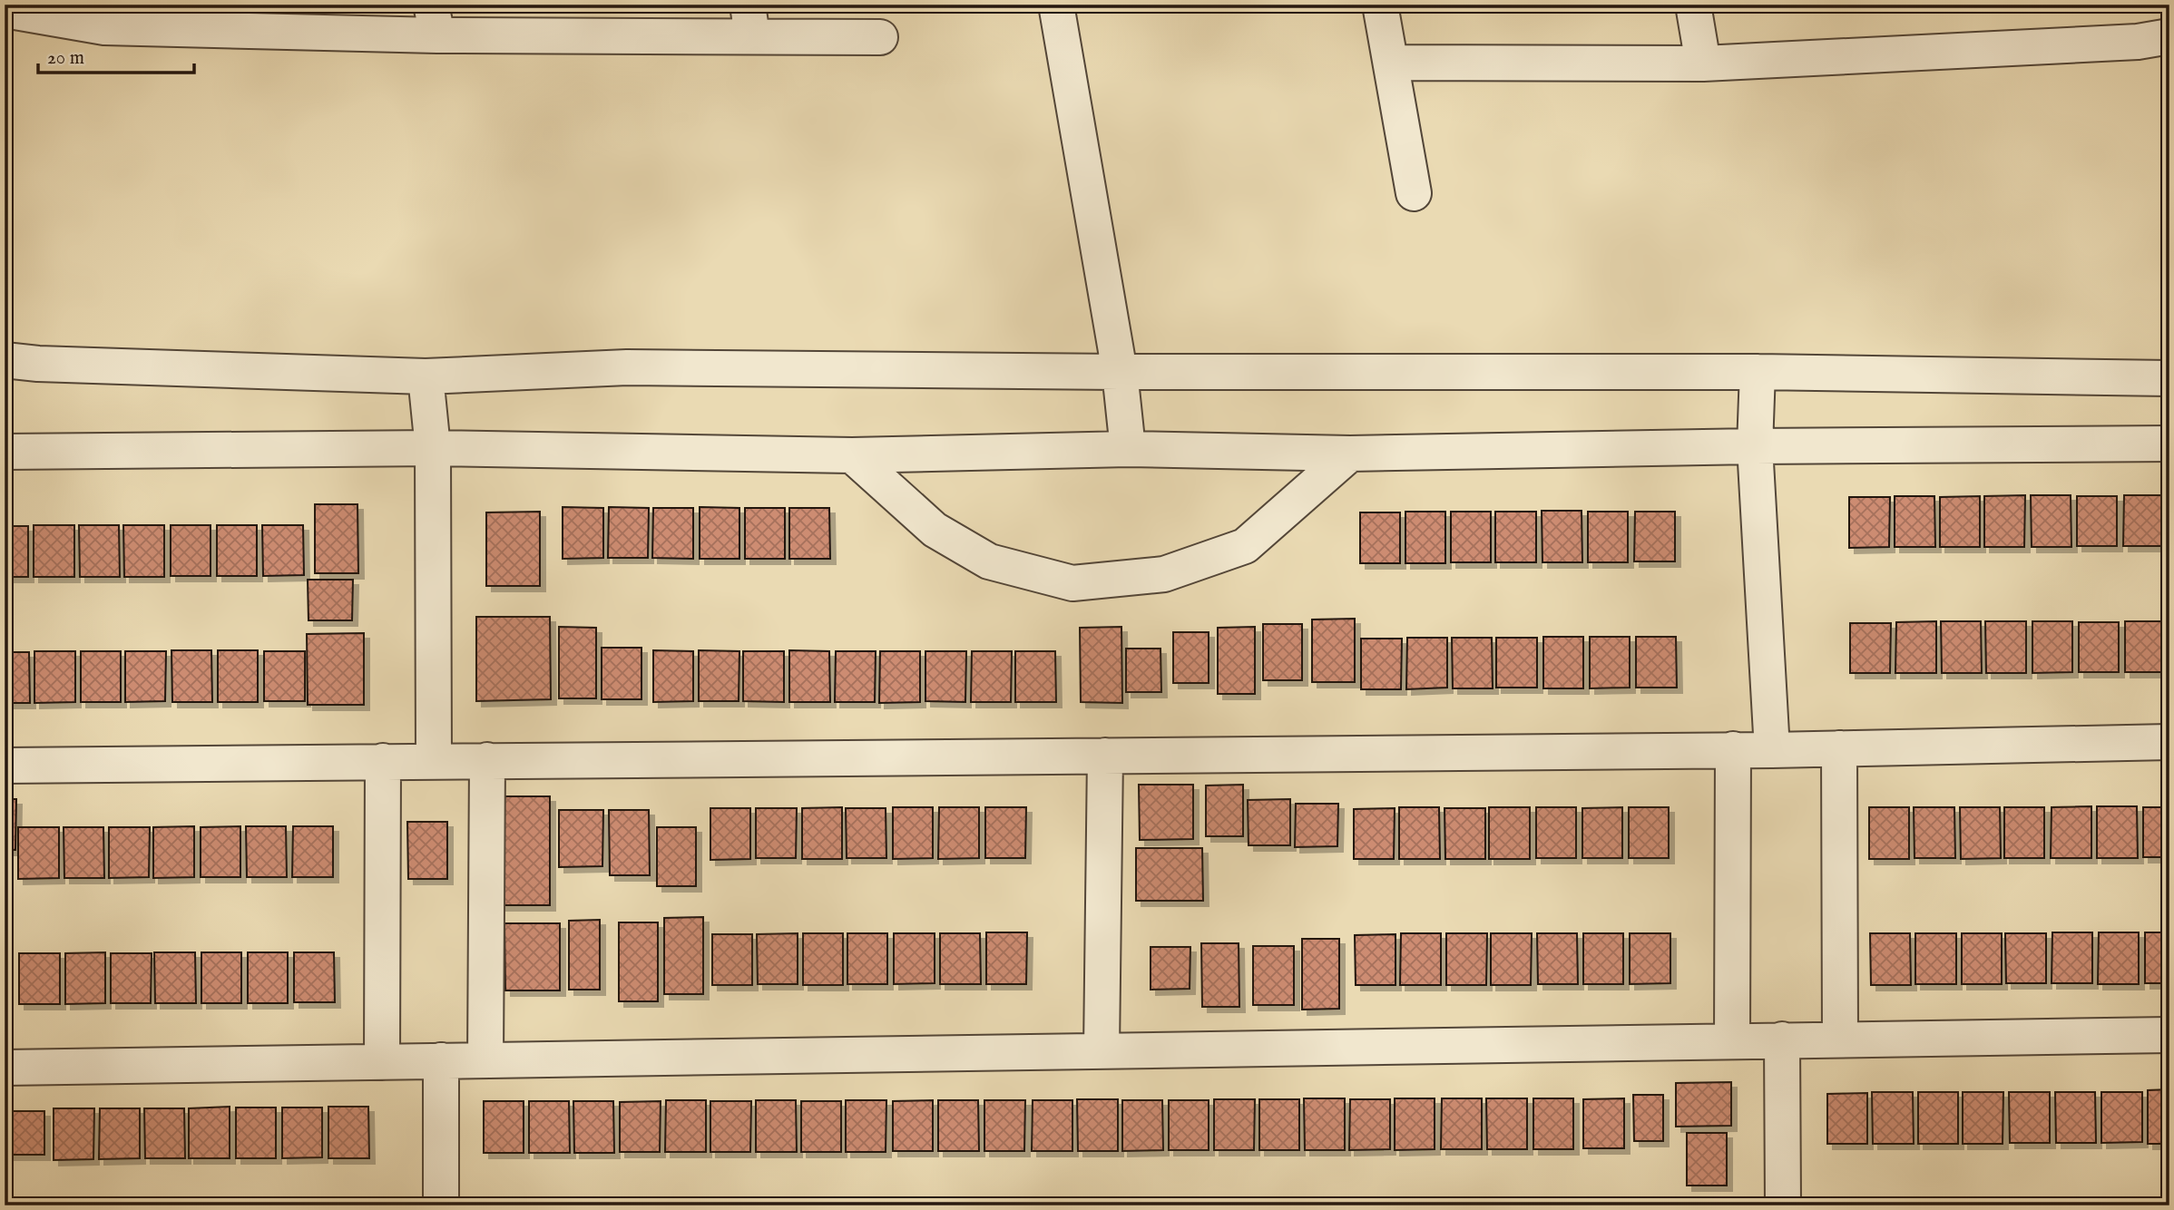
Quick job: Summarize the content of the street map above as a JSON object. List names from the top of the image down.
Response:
{
  "scale_bar": "20 m"
}
